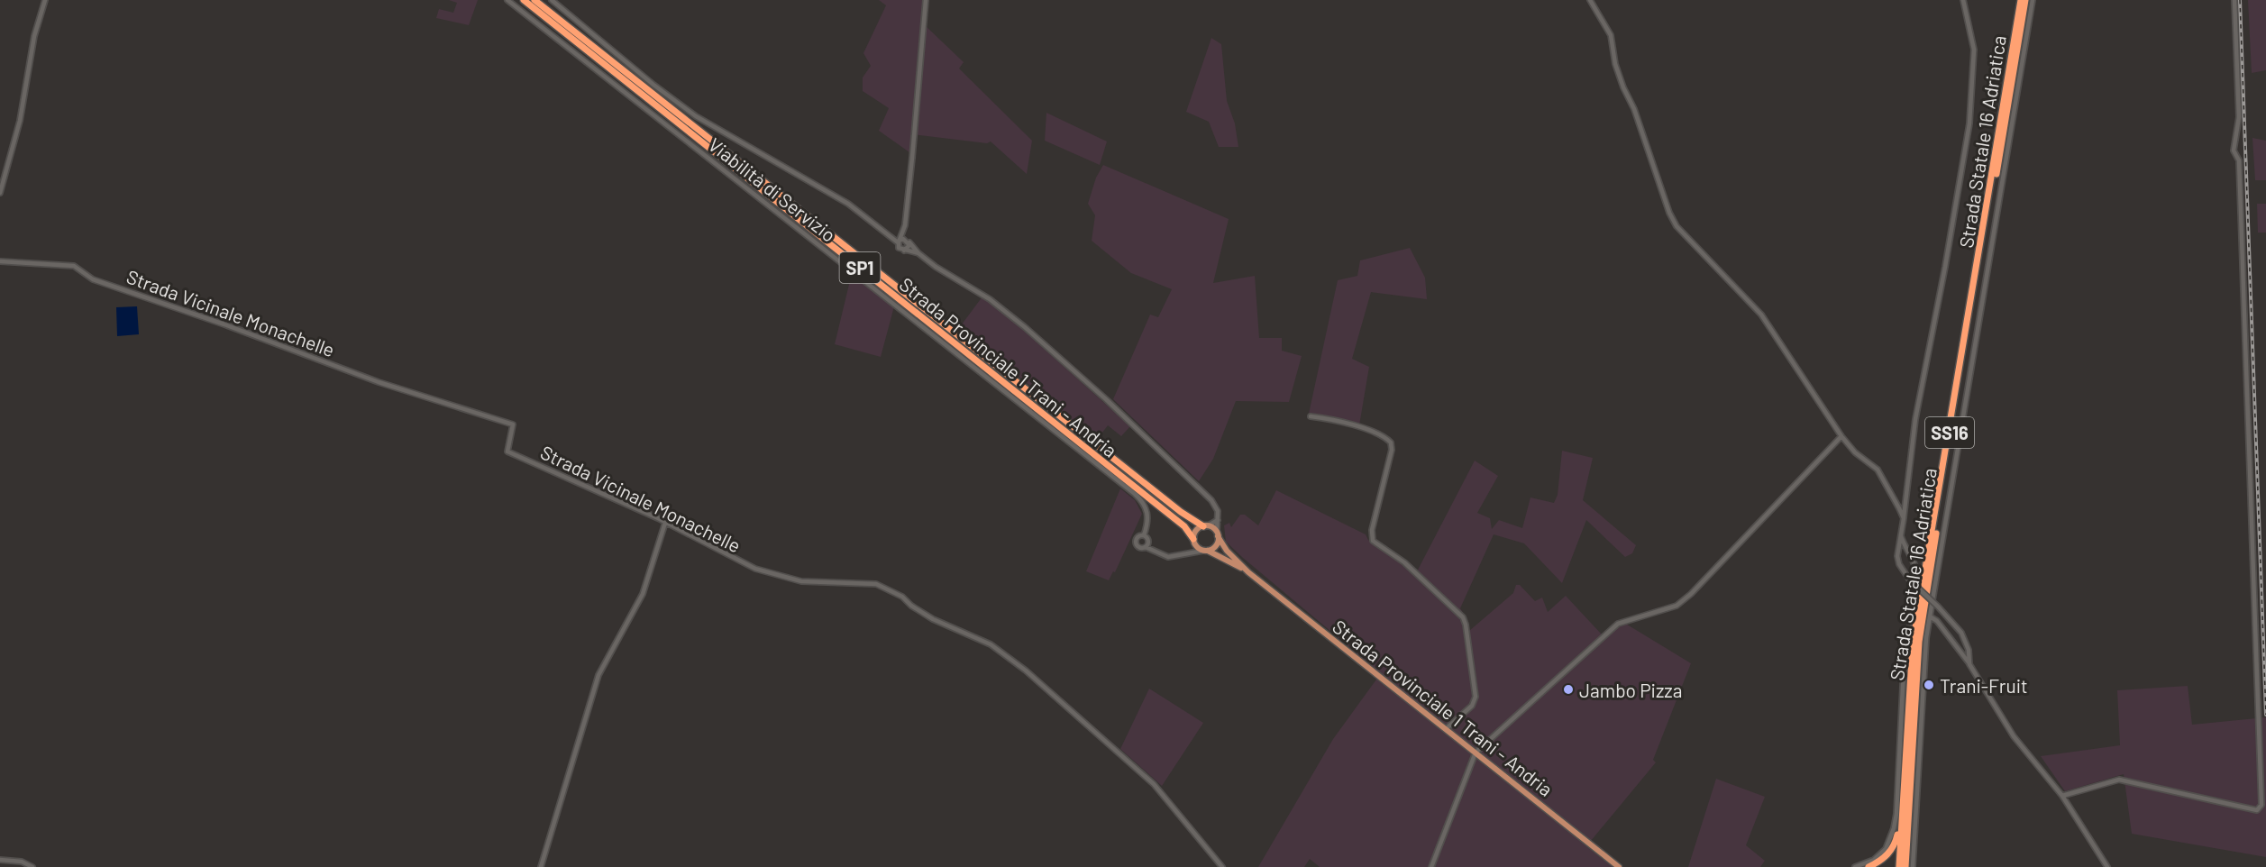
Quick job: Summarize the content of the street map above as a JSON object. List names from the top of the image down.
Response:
{
  "streets": {
    "highway": [
      "Strada Statale 16 Adriatica",
      "SP1",
      "Strada Provinciale 1 Trani - Andria",
      "SS16"
    ],
    "street": ["Viabilità di Servizio", "Strada Vicinale Monachelle"]
  },
  "crossings": [
    ["Strada Statale 16 Adriatica", "SS16"]
  ],
  "places": ["Trani-Fruit", "Jambo Pizza"]
}
